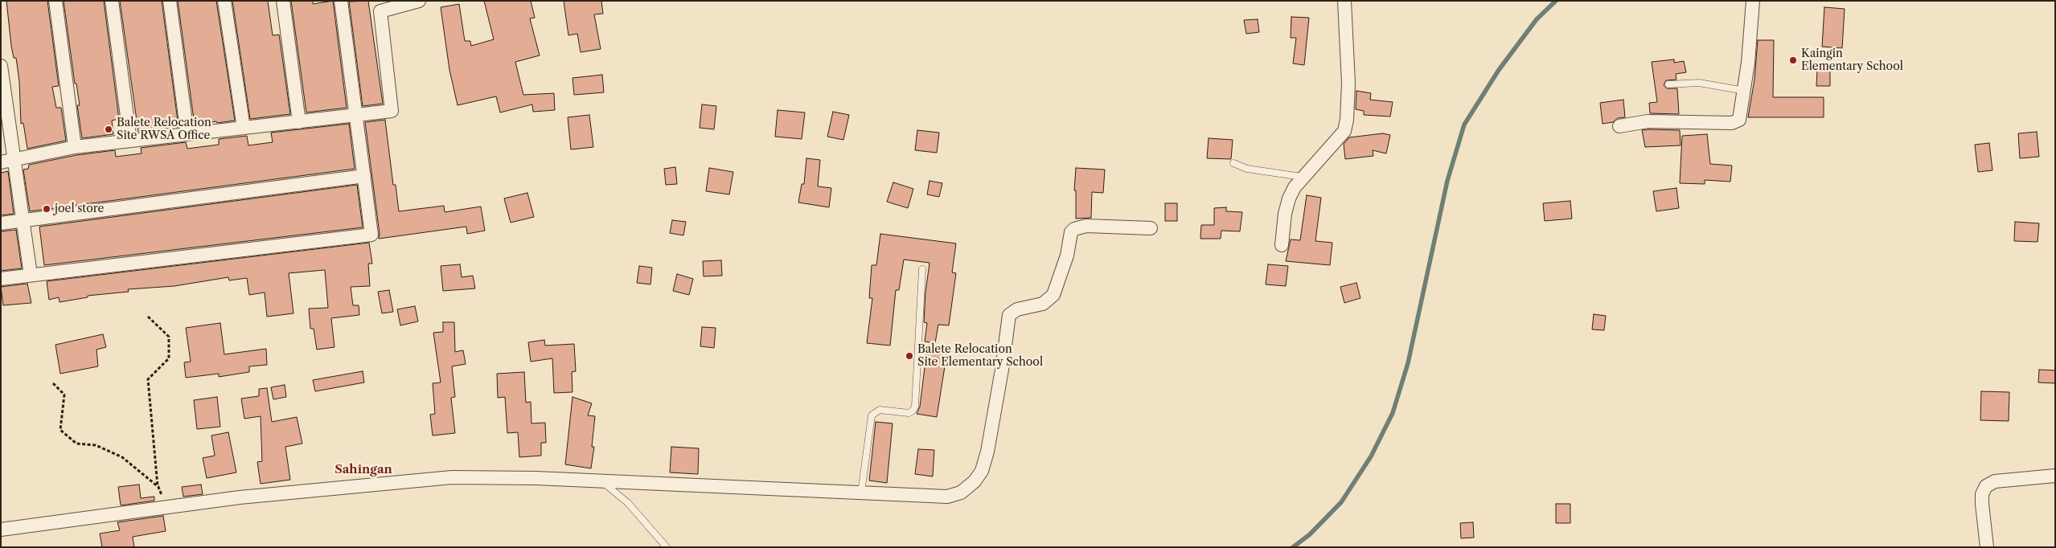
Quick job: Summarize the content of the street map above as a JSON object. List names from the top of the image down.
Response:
{
  "districts": ["Sahingan"],
  "places": [
    "Kaingin Elementary School",
    "Balete Relocation Site RWSA Office",
    "joel store",
    "Balete Relocation Site Elementary School"
  ]
}
